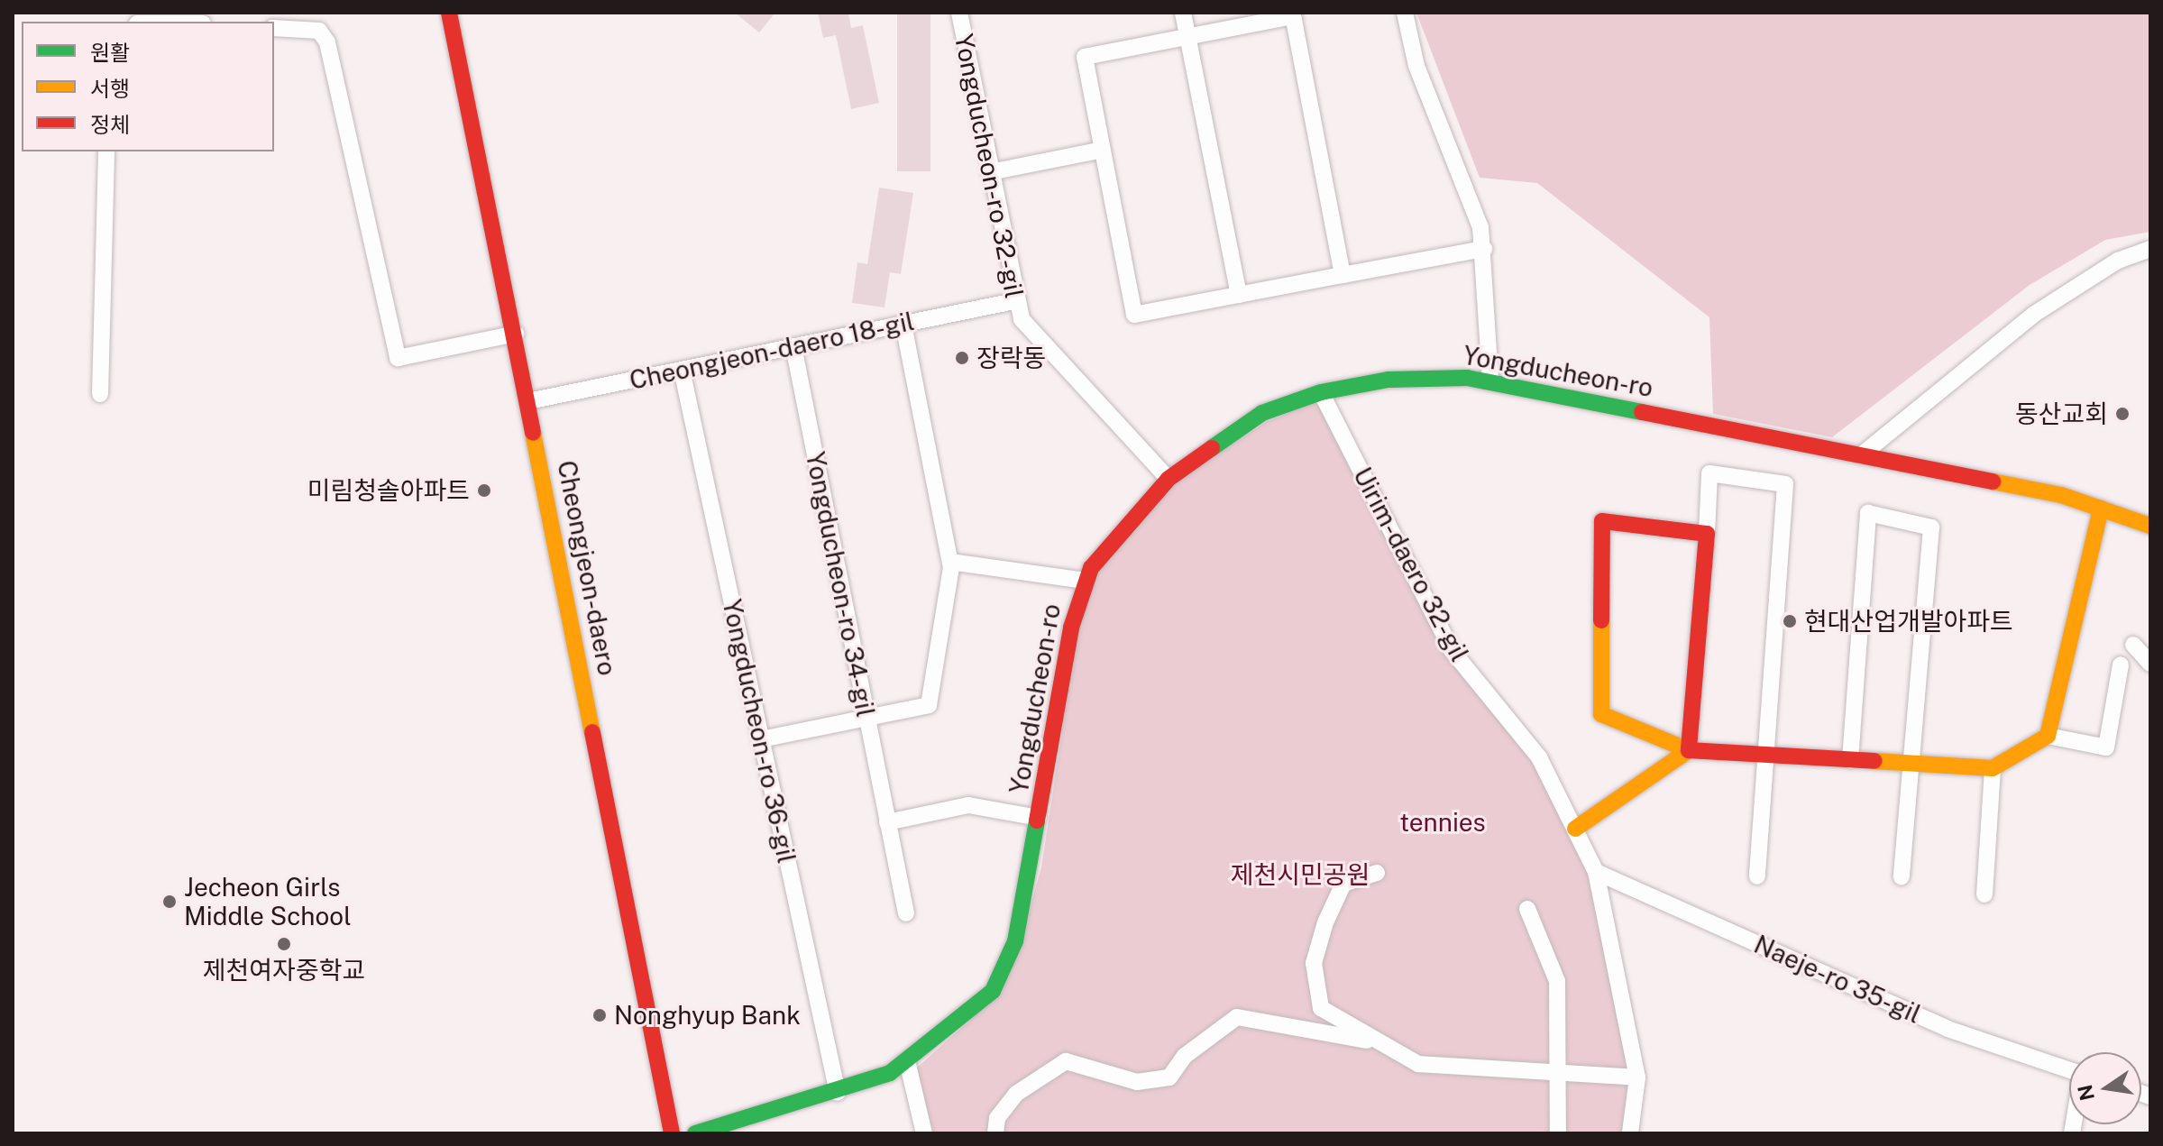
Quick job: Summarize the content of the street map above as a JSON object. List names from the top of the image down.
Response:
{
  "streets": {
    "street": [
      "Yongducheon-ro 32-gil",
      "Cheongjeon-daero 18-gil",
      "Yongducheon-ro",
      "Uirim-daero 32-gil",
      "Cheongjeon-daero",
      "Yongducheon-ro 34-gil",
      "Yongducheon-ro 36-gil",
      "Naeje-ro 35-gil"
    ]
  },
  "crossings": [
    ["Yongducheon-ro 32-gil", "Cheongjeon-daero 18-gil"],
    ["Yongducheon-ro 32-gil", "Yongducheon-ro"],
    ["Cheongjeon-daero 18-gil", "Cheongjeon-daero"],
    ["Cheongjeon-daero 18-gil", "Yongducheon-ro 34-gil"],
    ["Cheongjeon-daero 18-gil", "Yongducheon-ro 36-gil"],
    ["Yongducheon-ro", "Uirim-daero 32-gil"],
    ["Yongducheon-ro", "Yongducheon-ro 36-gil"],
    ["Uirim-daero 32-gil", "Naeje-ro 35-gil"]
  ],
  "parks": ["tennies", "제천시민공원"],
  "places": [
    "장락동",
    "동산교회",
    "미림청솔아파트",
    "현대산업개발아파트",
    "Jecheon Girls Middle School",
    "제천여자중학교",
    "Nonghyup Bank"
  ],
  "legend": ["원활", "서행", "정체"],
  "north": "left"
}
